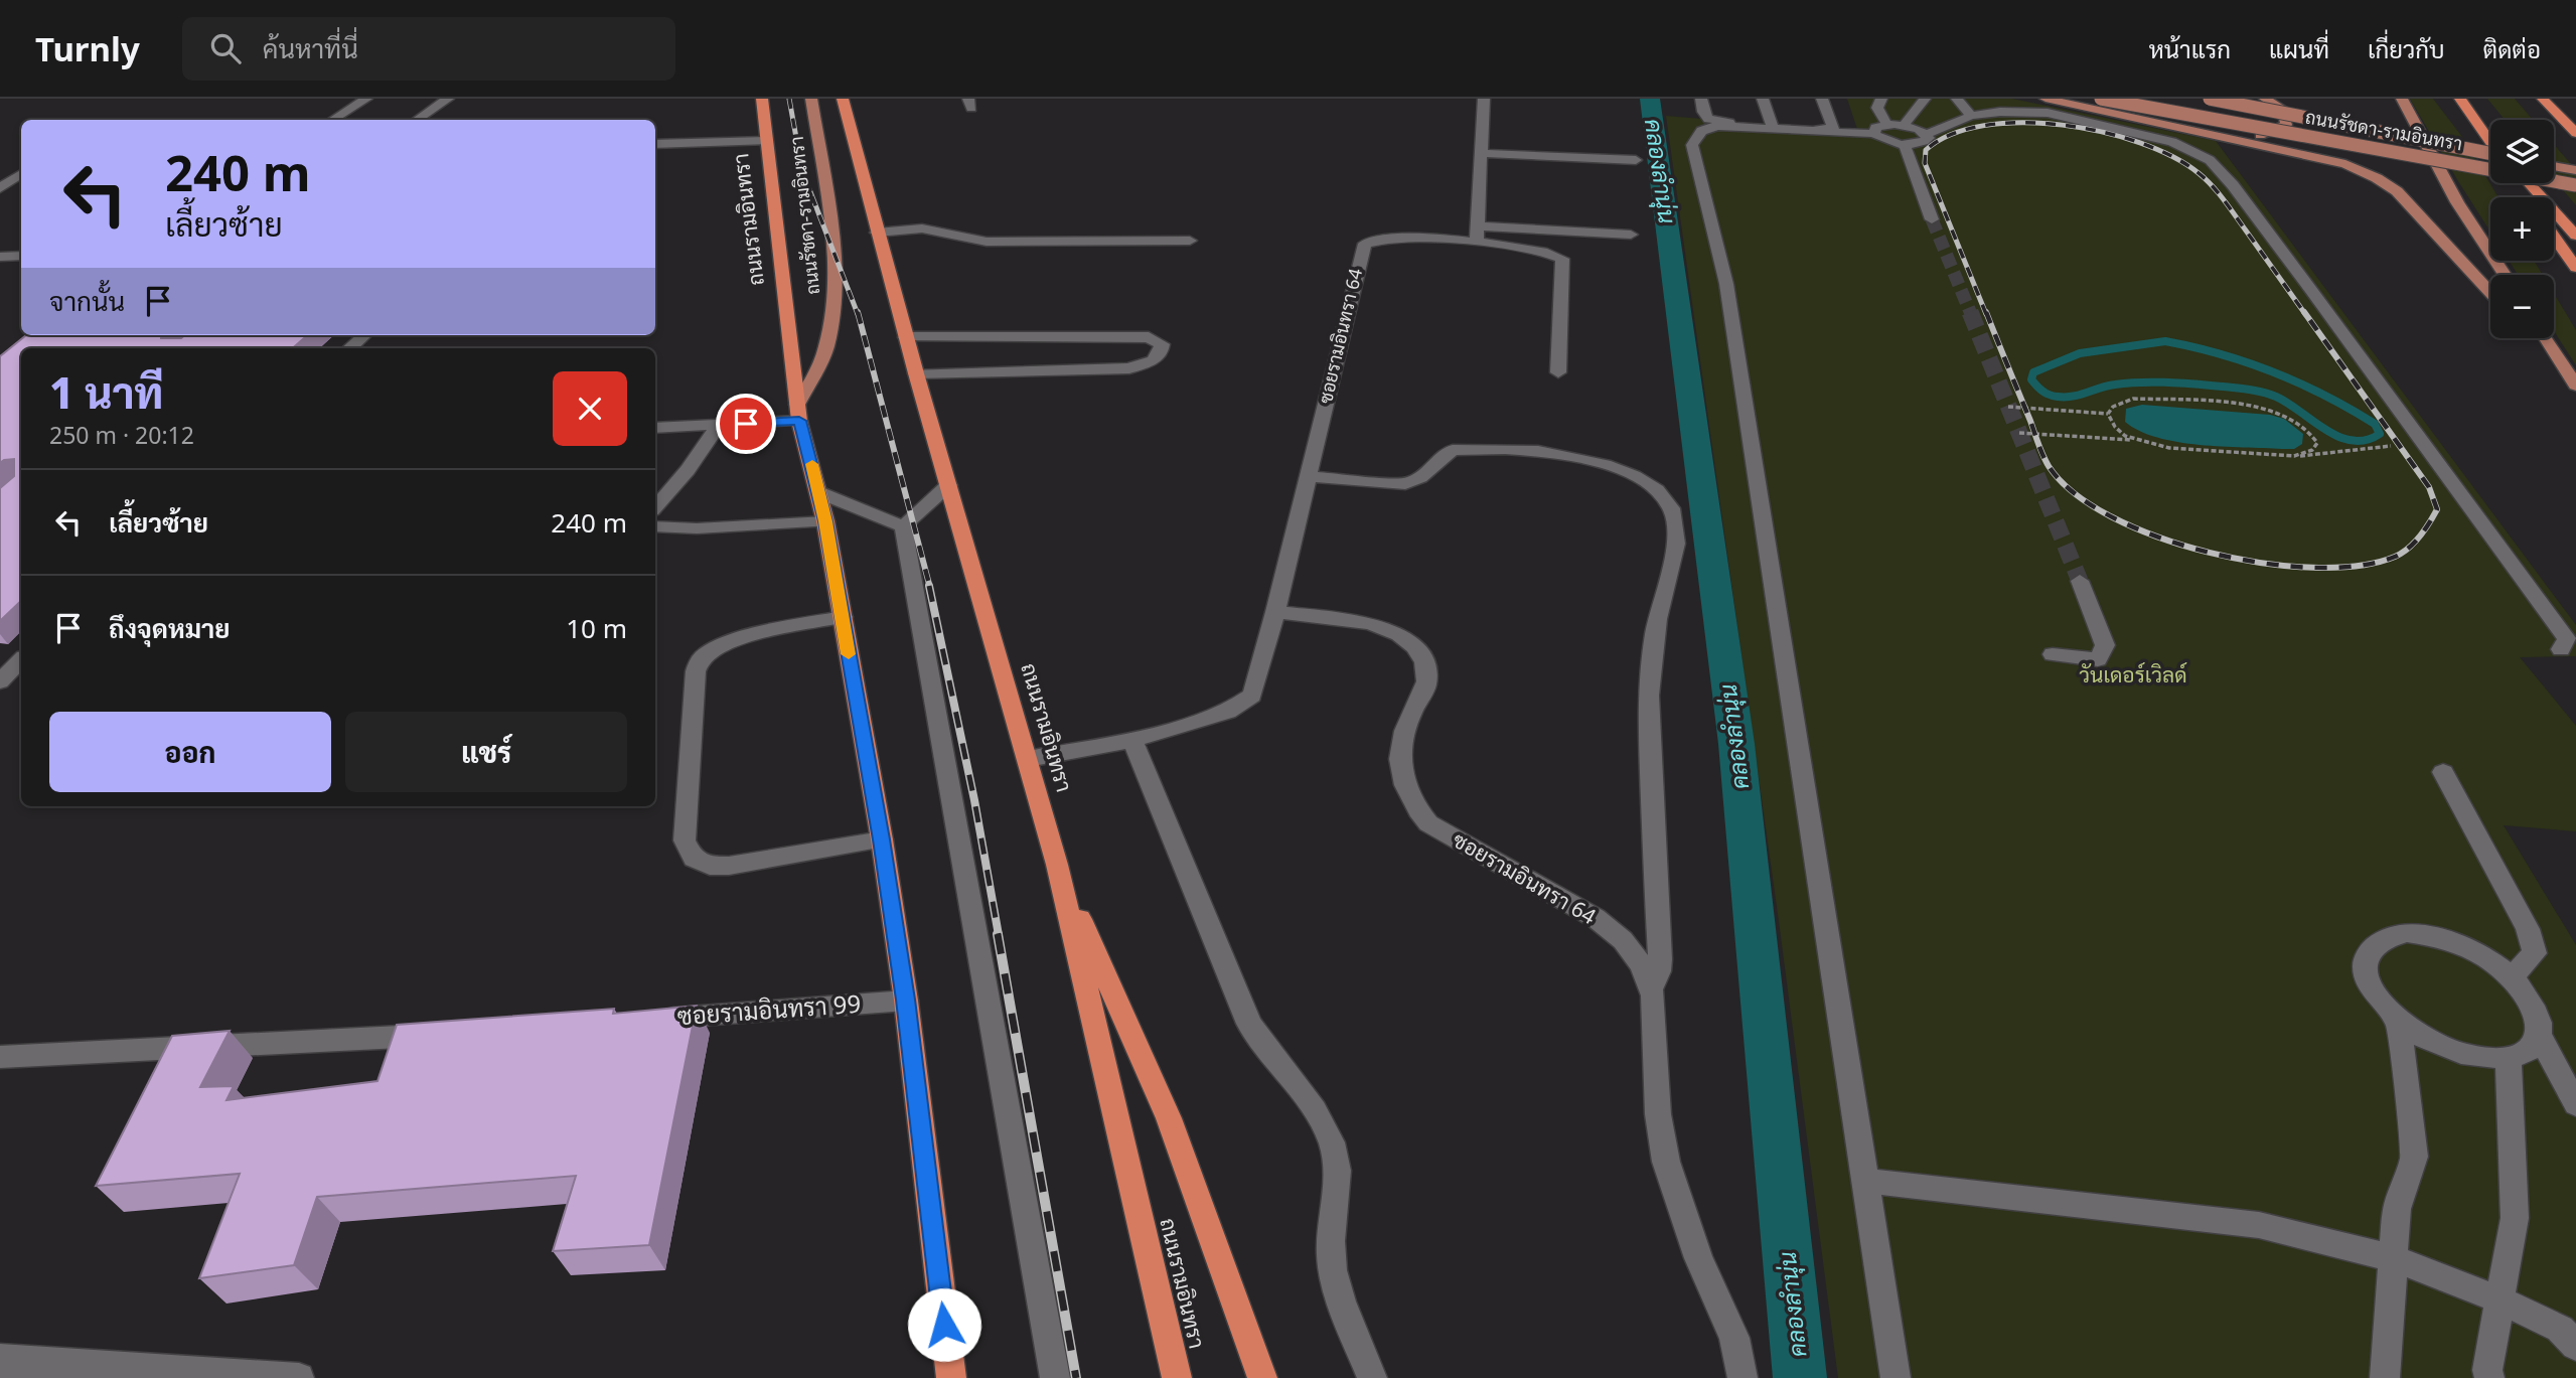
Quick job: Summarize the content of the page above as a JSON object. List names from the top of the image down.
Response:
{
  "streets": {
    "highway": ["ถนนรามอินทรา"],
    "main road": ["ถนนรัชดา-รามอินทรา"],
    "street": ["ซอยรามอินทรา 64", "ซอยรามอินทรา 99"]
  },
  "crossings": [
    ["ถนนรัชดา-รามอินทรา", "ถนนรามอินทรา"],
    ["ถนนรามอินทรา", "ซอยรามอินทรา 64"],
    ["ถนนรามอินทรา", "ซอยรามอินทรา 99"]
  ],
  "water": ["คลองลำนุ่น"],
  "parks": ["วันเดอร์เวิลด์"],
  "page": {
    "header": "Turnly",
    "search": "ค้นหาที่นี่",
    "nav": [
      "หน้าแรก",
      "แผนที่",
      "เกี่ยวกับ",
      "ติดต่อ"
    ],
    "map_buttons": ["+", "−"],
    "turn": ["240 m", "เลี้ยวซ้าย"],
    "then": "จากนั้น",
    "heading": ["1 นาที", "250 m · 20:12"],
    "list": [
      {
        "name": "เลี้ยวซ้าย",
        "value": "240 m"
      },
      {
        "name": "ถึงจุดหมาย",
        "value": "10 m"
      }
    ],
    "buttons": ["ออก", "แชร์"]
  }
}
